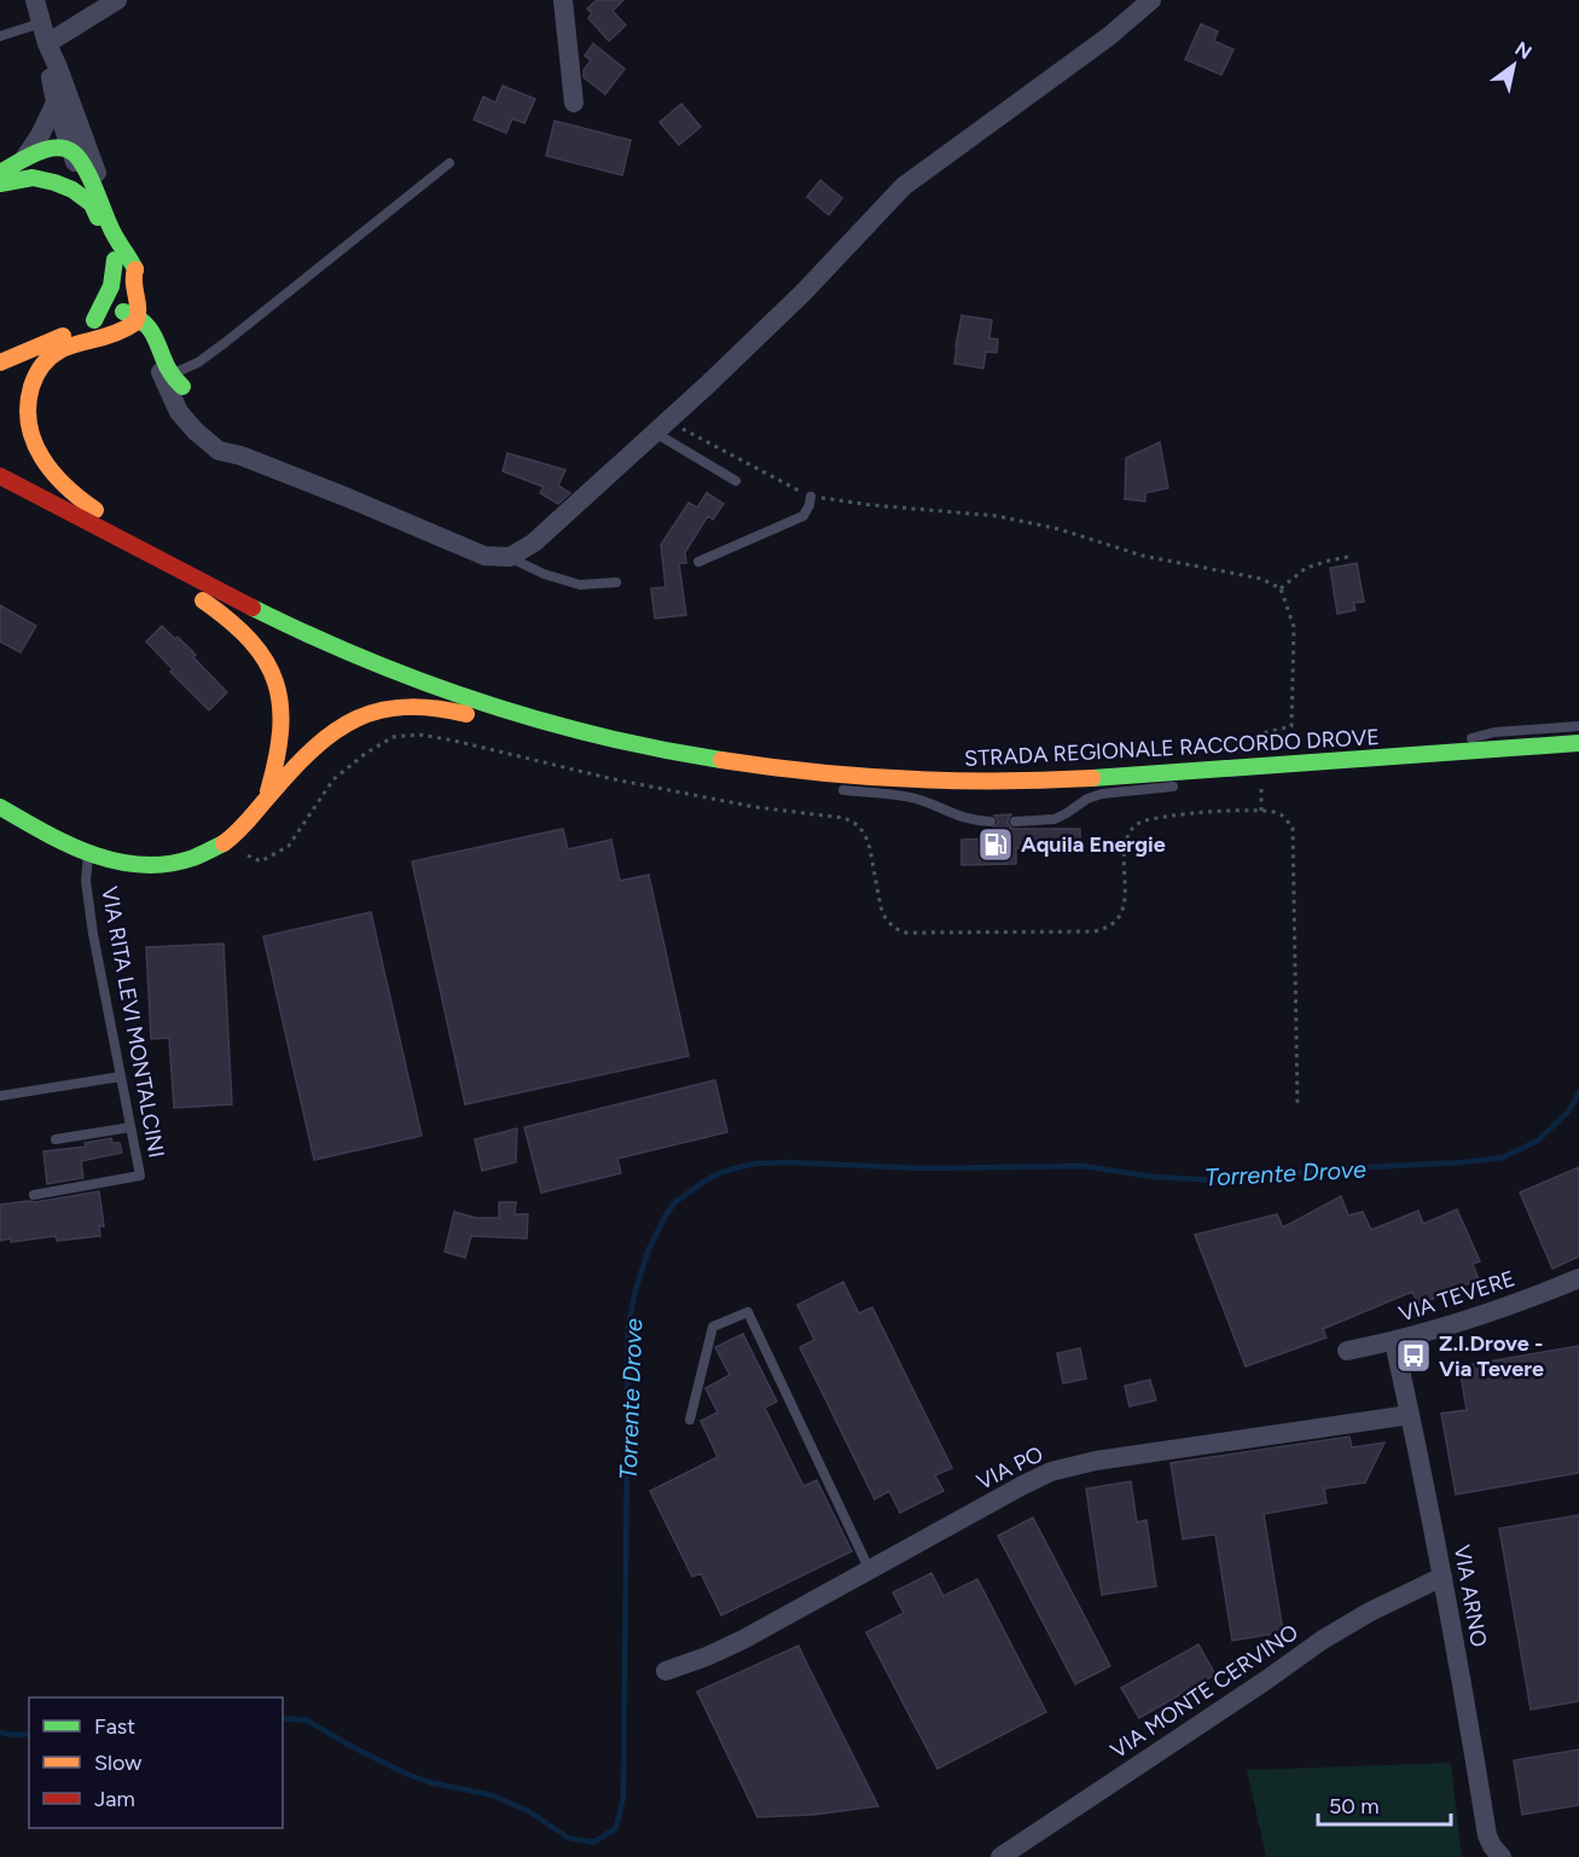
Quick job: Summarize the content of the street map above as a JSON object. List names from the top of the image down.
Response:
{
  "streets": {
    "main road": ["STRADA REGIONALE RACCORDO DROVE"],
    "street": [
      "VIA TEVERE",
      "VIA PO",
      "VIA ARNO",
      "VIA MONTE CERVINO"
    ],
    "lane": ["VIA RITA LEVI MONTALCINI"]
  },
  "crossings": [
    ["VIA TEVERE", "VIA ARNO"],
    ["VIA PO", "VIA ARNO"],
    ["VIA ARNO", "VIA MONTE CERVINO"]
  ],
  "water": ["Torrente Drove"],
  "places": {
    "fuel station": ["Aquila Energie"],
    "bus stop": ["Z.I.Drove - Via Tevere"]
  },
  "legend": ["Fast", "Slow", "Jam"],
  "scale_bar": "50 m",
  "north": "top right"
}
